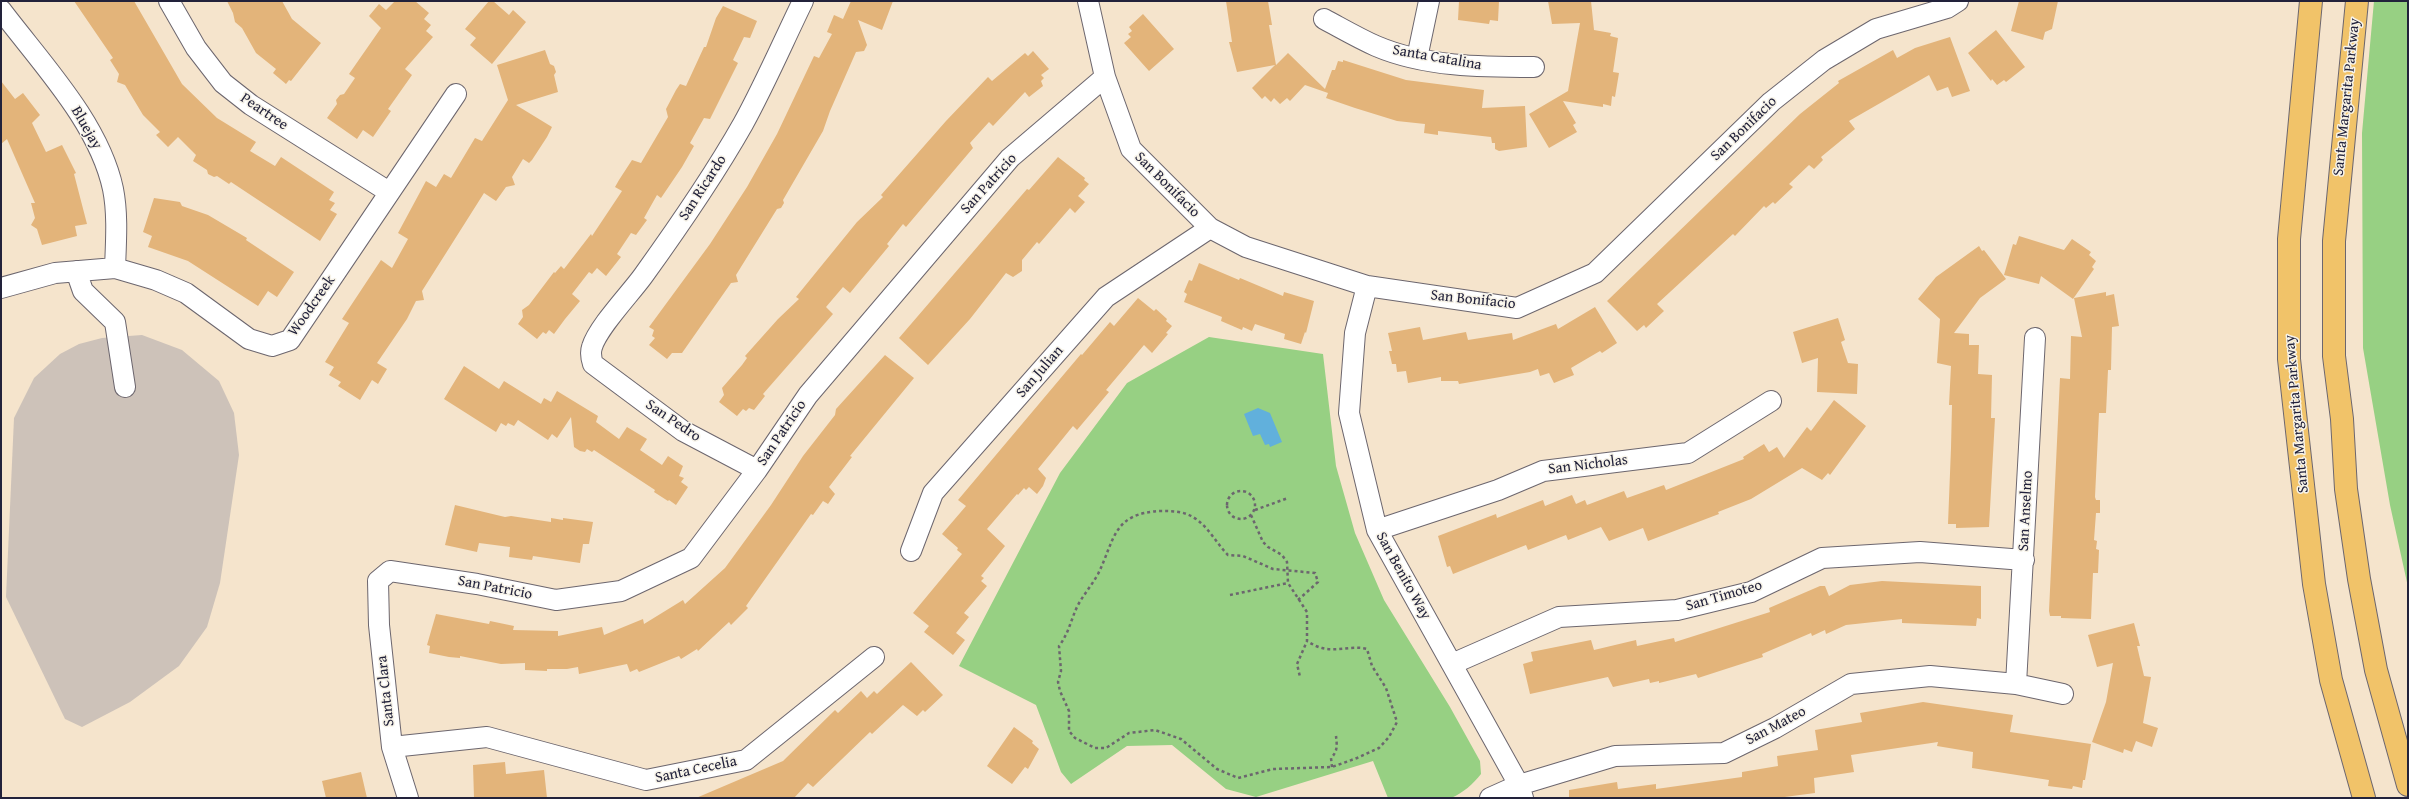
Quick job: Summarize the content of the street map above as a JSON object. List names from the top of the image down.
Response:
{
  "streets": {
    "main road": ["Santa Margarita Parkway"],
    "street": [
      "Santa Catalina",
      "Peartree",
      "Bluejay",
      "San Bonifacio",
      "San Patricio",
      "San Ricardo",
      "Woodcreek",
      "San Julian",
      "San Pedro",
      "San Nicholas",
      "San Anselmo",
      "San Benito Way",
      "San Timoteo",
      "Santa Clara",
      "San Mateo",
      "Santa Cecelia"
    ]
  },
  "crossings": [
    ["Peartree", "Woodcreek"],
    ["Bluejay", "Woodcreek"],
    ["San Bonifacio", "San Patricio"],
    ["San Bonifacio", "San Julian"],
    ["San Bonifacio", "San Benito Way"],
    ["San Patricio", "San Pedro"],
    ["San Patricio", "Santa Clara"],
    ["San Ricardo", "San Pedro"],
    ["San Nicholas", "San Benito Way"],
    ["San Anselmo", "San Timoteo"],
    ["San Anselmo", "San Mateo"],
    ["San Benito Way", "San Timoteo"],
    ["San Benito Way", "San Mateo"],
    ["Santa Clara", "Santa Cecelia"]
  ]
}
